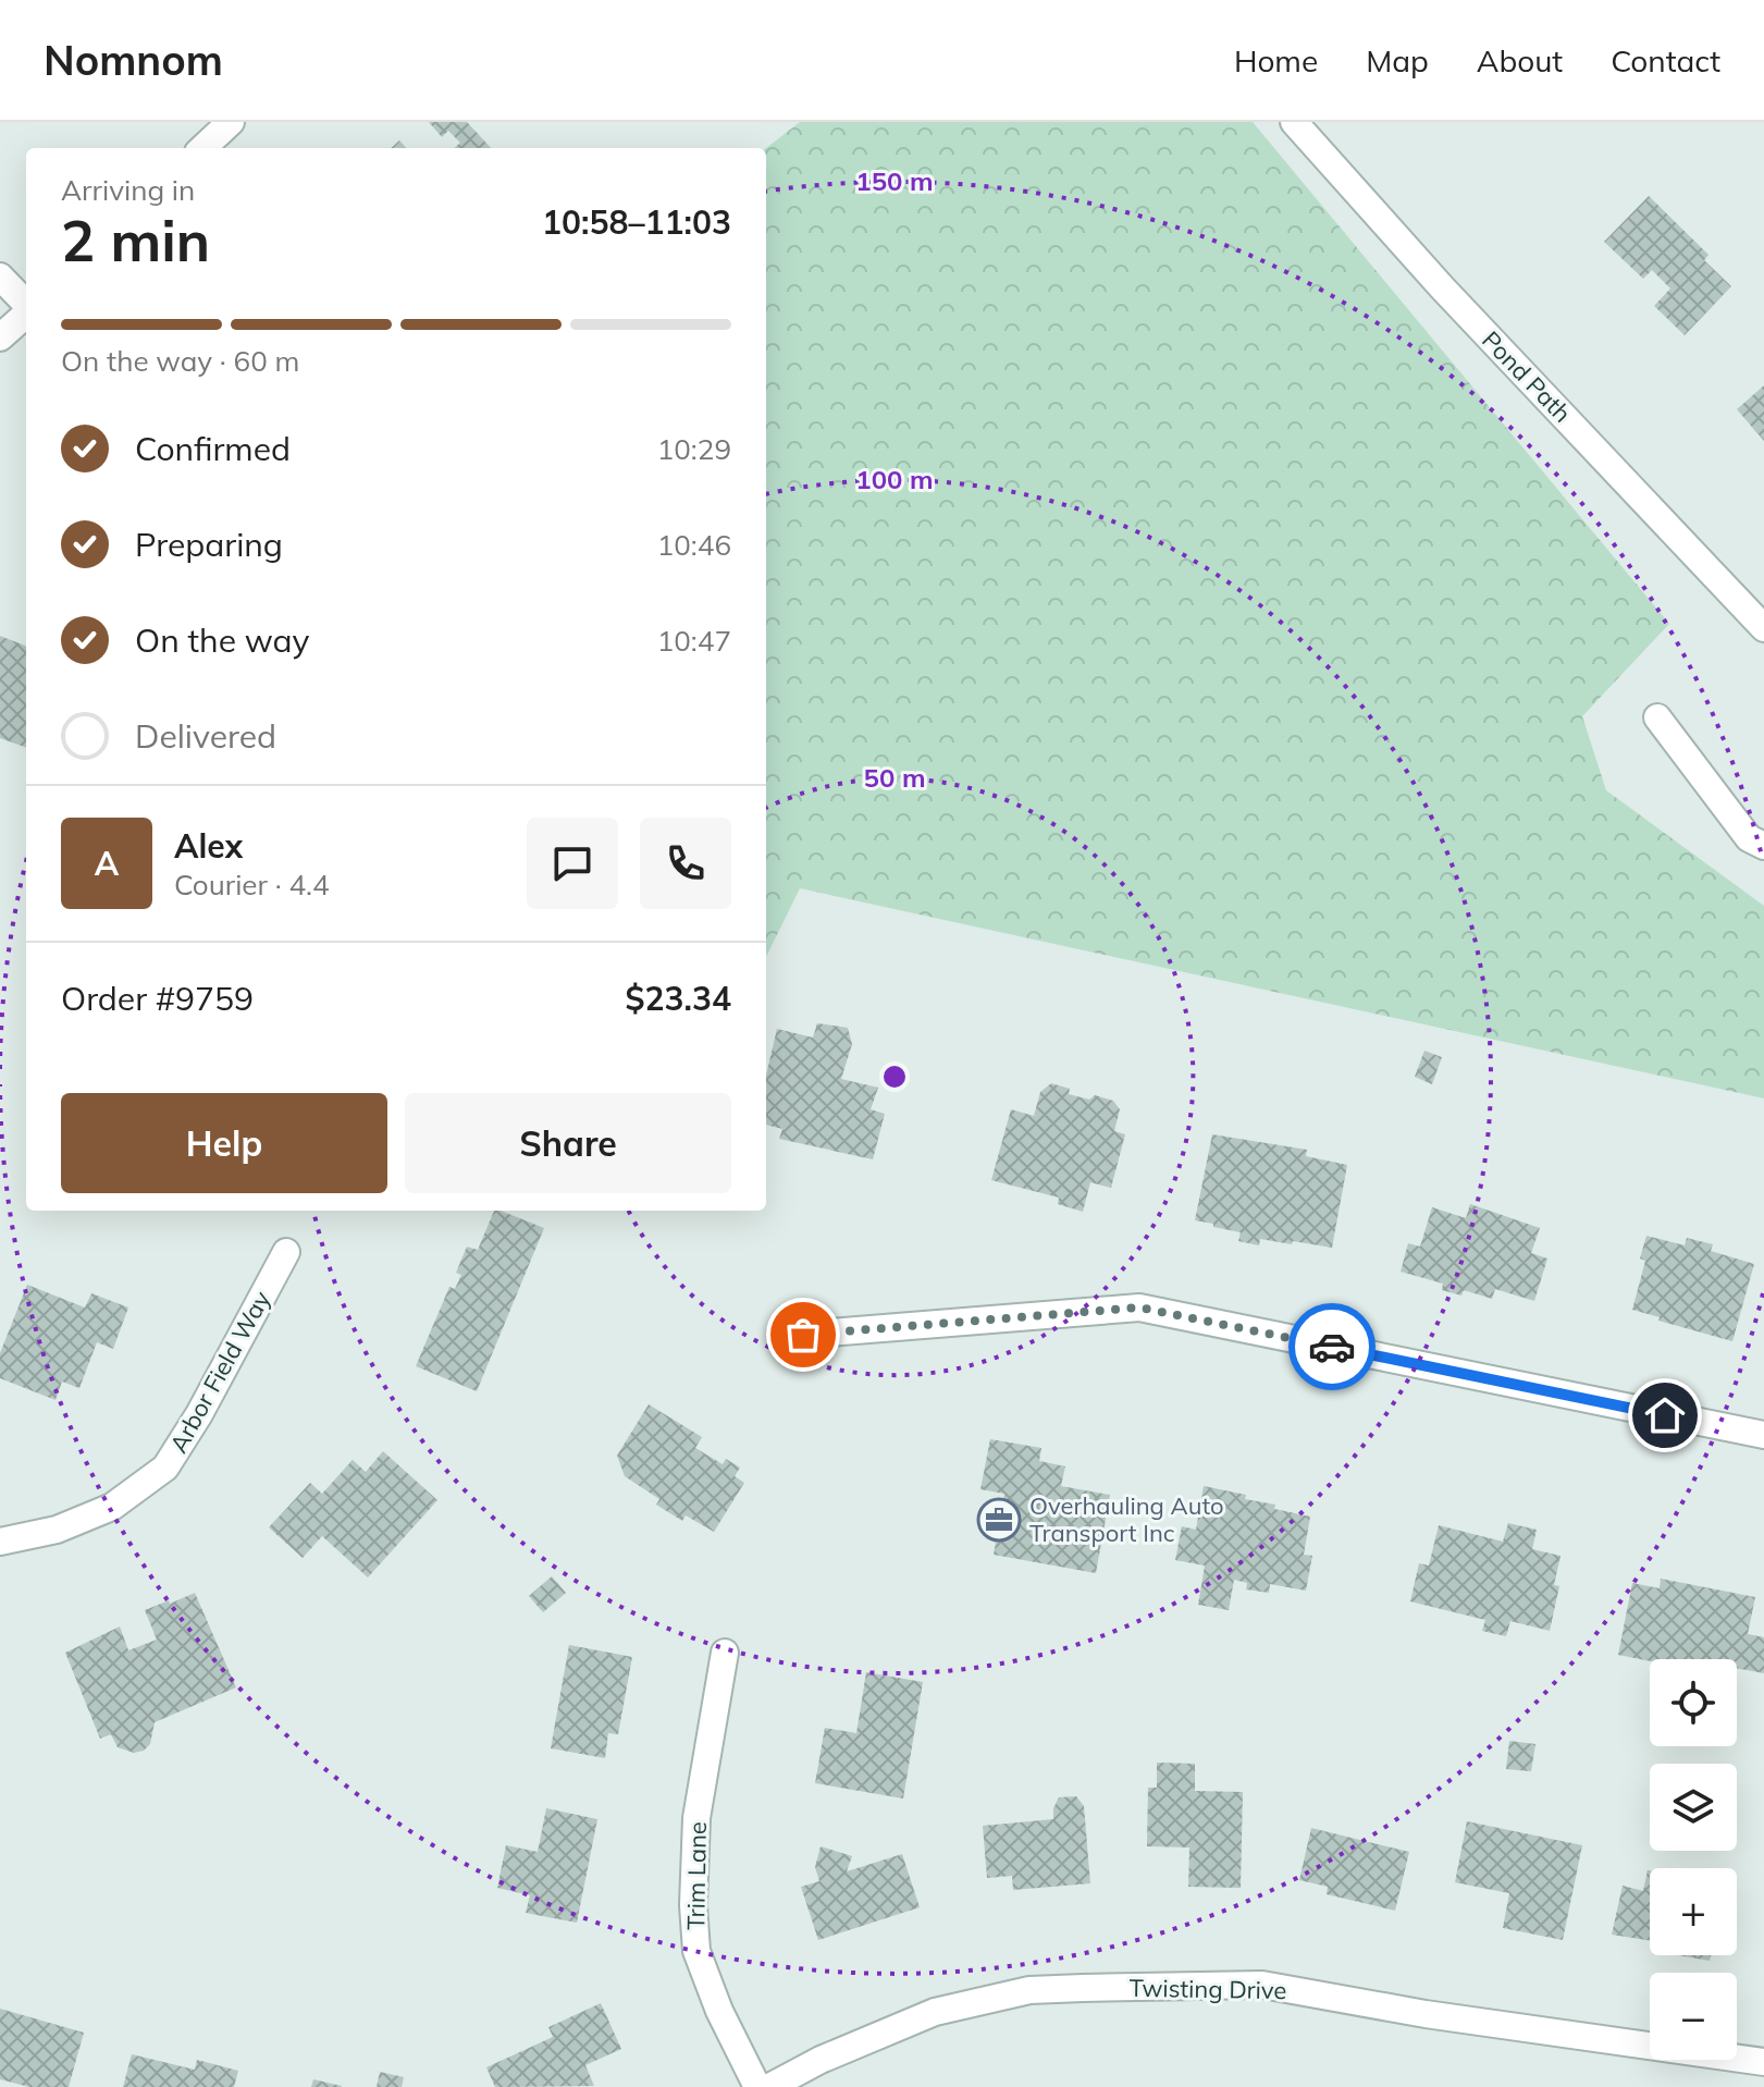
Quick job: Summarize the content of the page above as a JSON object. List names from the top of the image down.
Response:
{
  "streets": {
    "street": [
      "Pond Path",
      "Arbor Field Way",
      "Trim Lane",
      "Twisting Drive"
    ]
  },
  "places": {
    "office": ["Overhauling Auto Transport Inc"]
  },
  "page": {
    "header": "Nomnom",
    "nav": [
      "Home",
      "Map",
      "About",
      "Contact"
    ],
    "heading": ["2 min", "Arriving in", "10:58–11:03"],
    "panel": [
      "Alex",
      "Courier · 4.4",
      "Order #9759",
      "$23.34"
    ],
    "bar": "On the way · 60 m",
    "list": [
      ["Confirmed", "10:29"],
      ["Preparing", "10:46"],
      ["On the way", "10:47"],
      "Delivered"
    ],
    "round": "A",
    "buttons": ["Help", "Share"],
    "map_buttons": ["+", "−"]
  },
  "rings": ["150 m", "100 m", "50 m"]
}
